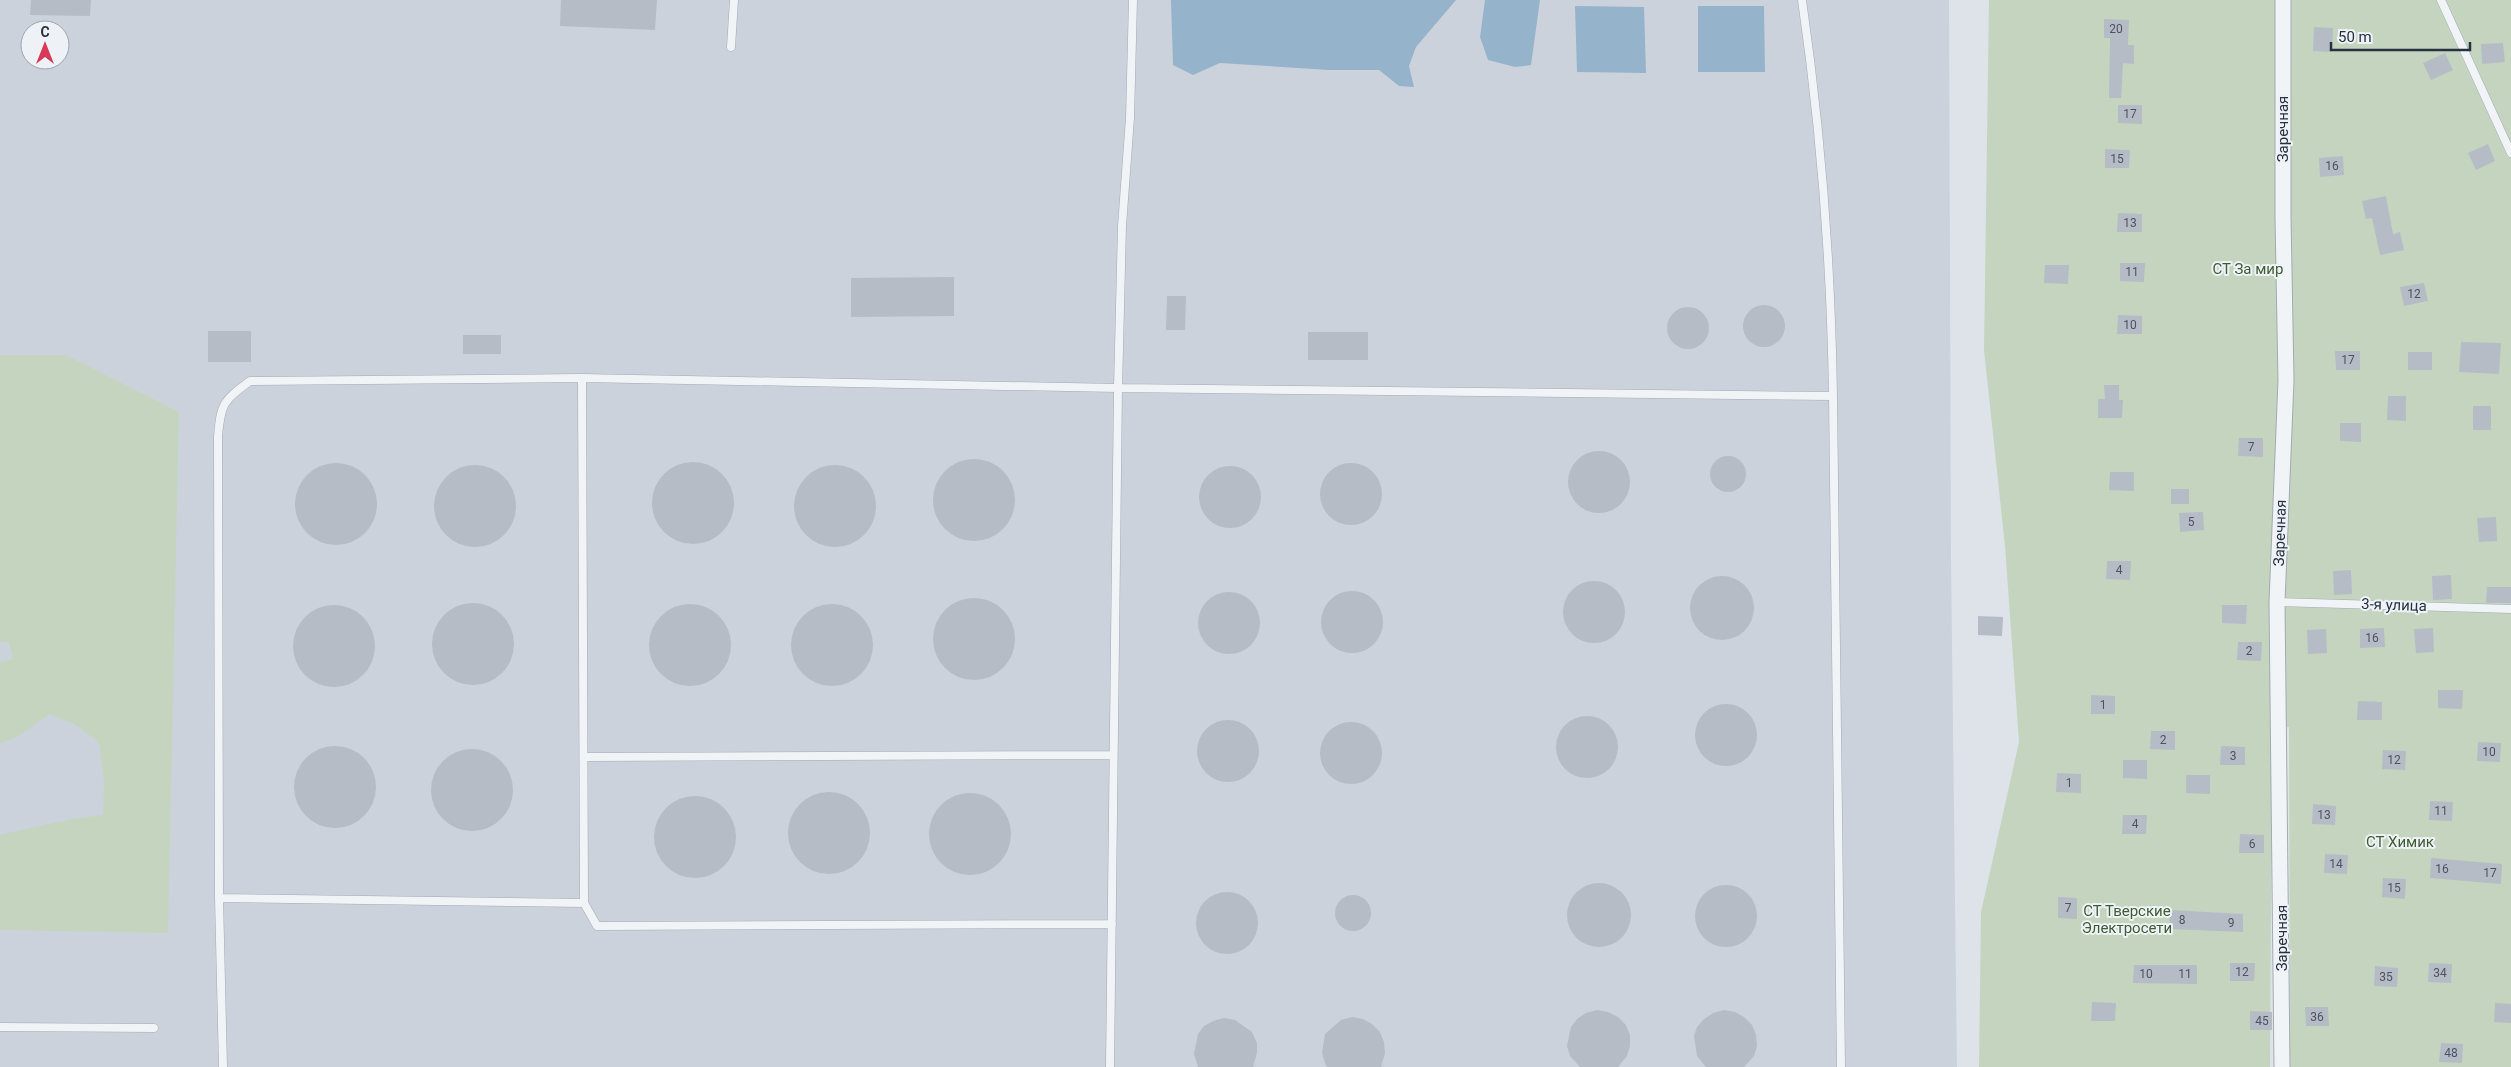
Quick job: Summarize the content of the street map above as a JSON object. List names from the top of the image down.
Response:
{
  "streets": {
    "street": ["Заречная"],
    "lane": ["3-я улица"]
  },
  "crossings": [
    ["Заречная", "3-я улица"]
  ],
  "parks": ["СТ За мир", "СТ Химик", "СТ Тверские Электросети"],
  "house_numbers": [
    "20",
    "17",
    "15",
    "16",
    "13",
    "11",
    "12",
    "10",
    "17",
    "7",
    "5",
    "4",
    "16",
    "2",
    "1",
    "2",
    "10",
    "3",
    "12",
    "1",
    "11",
    "13",
    "4",
    "6",
    "14",
    "16",
    "17",
    "15",
    "7",
    "8",
    "9",
    "12",
    "34",
    "10",
    "11",
    "35",
    "36",
    "45",
    "48"
  ],
  "scale_bar": "50 m",
  "north": "top"
}
